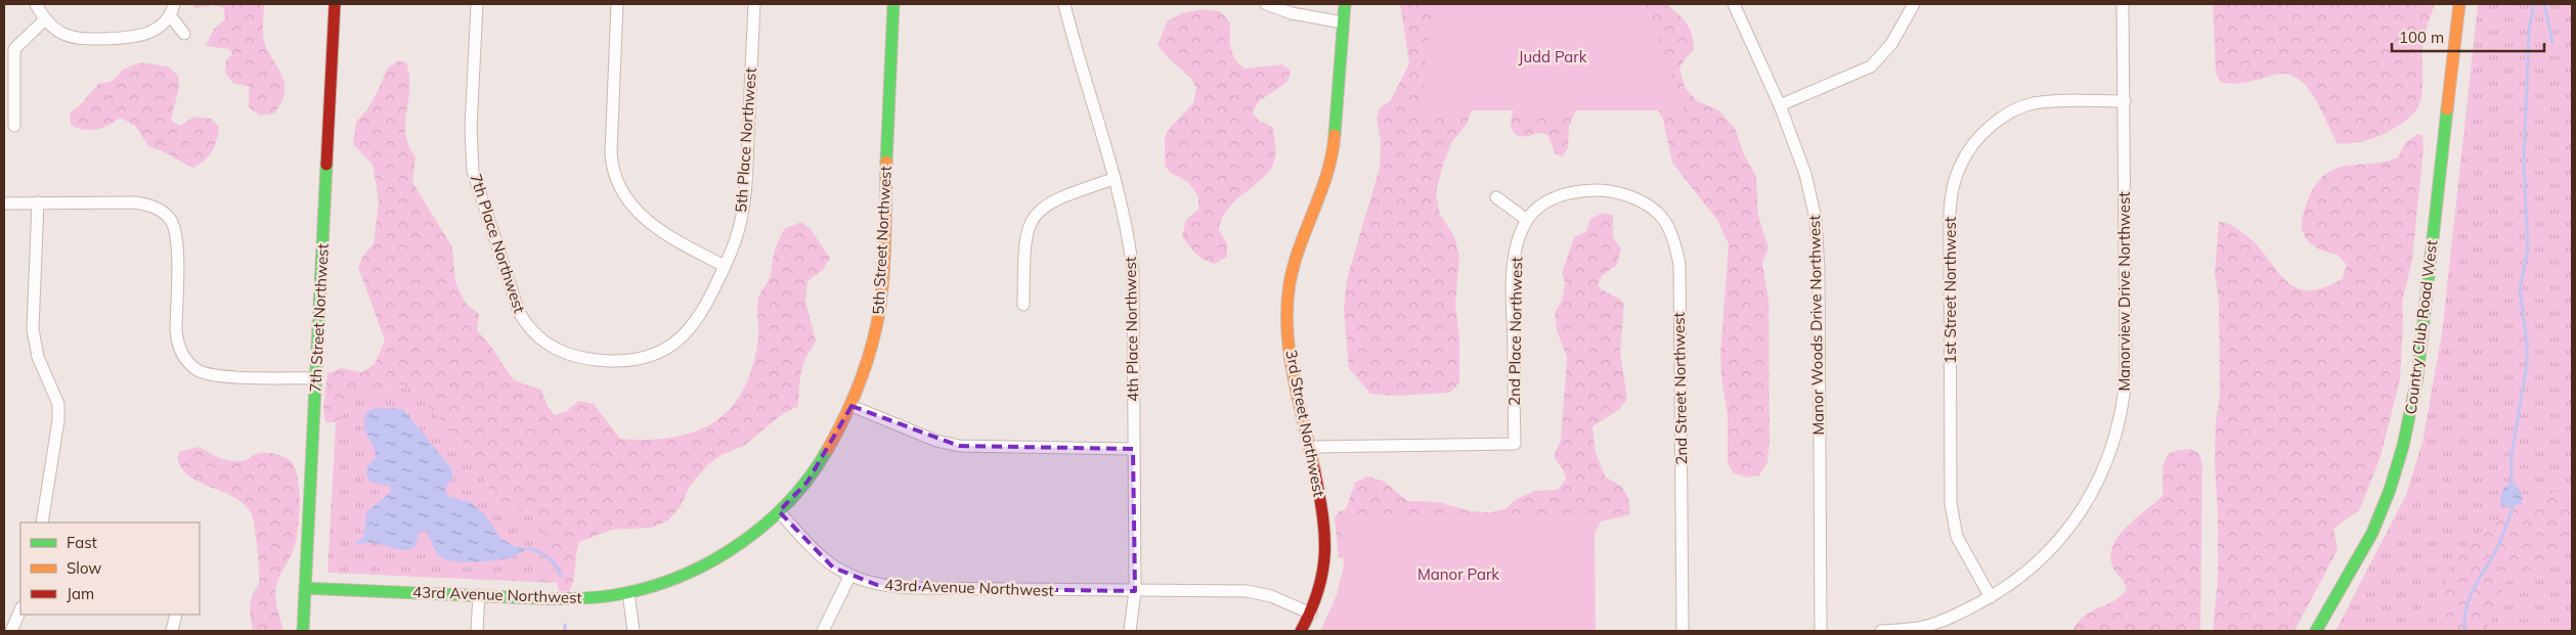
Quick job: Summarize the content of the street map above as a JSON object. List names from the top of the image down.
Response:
{
  "streets": {
    "street": [
      "5th Place Northwest",
      "5th Street Northwest",
      "7th Place Northwest",
      "1st Street Northwest",
      "Manorview Drive Northwest",
      "7th Street Northwest",
      "Manor Woods Drive Northwest",
      "Country Club Road West",
      "4th Place Northwest",
      "2nd Place Northwest",
      "2nd Street Northwest",
      "3rd Street Northwest",
      "43rd Avenue Northwest"
    ]
  },
  "crossings": [
    ["5th Place Northwest", "7th Place Northwest"],
    ["5th Street Northwest", "43rd Avenue Northwest"],
    ["1st Street Northwest", "Manorview Drive Northwest"],
    ["7th Street Northwest", "43rd Avenue Northwest"],
    ["4th Place Northwest", "43rd Avenue Northwest"],
    ["2nd Place Northwest", "2nd Street Northwest"],
    ["2nd Place Northwest", "3rd Street Northwest"],
    ["3rd Street Northwest", "43rd Avenue Northwest"]
  ],
  "parks": ["Judd Park", "Manor Park"],
  "legend": ["Fast", "Slow", "Jam"],
  "scale_bar": "100 m"
}
